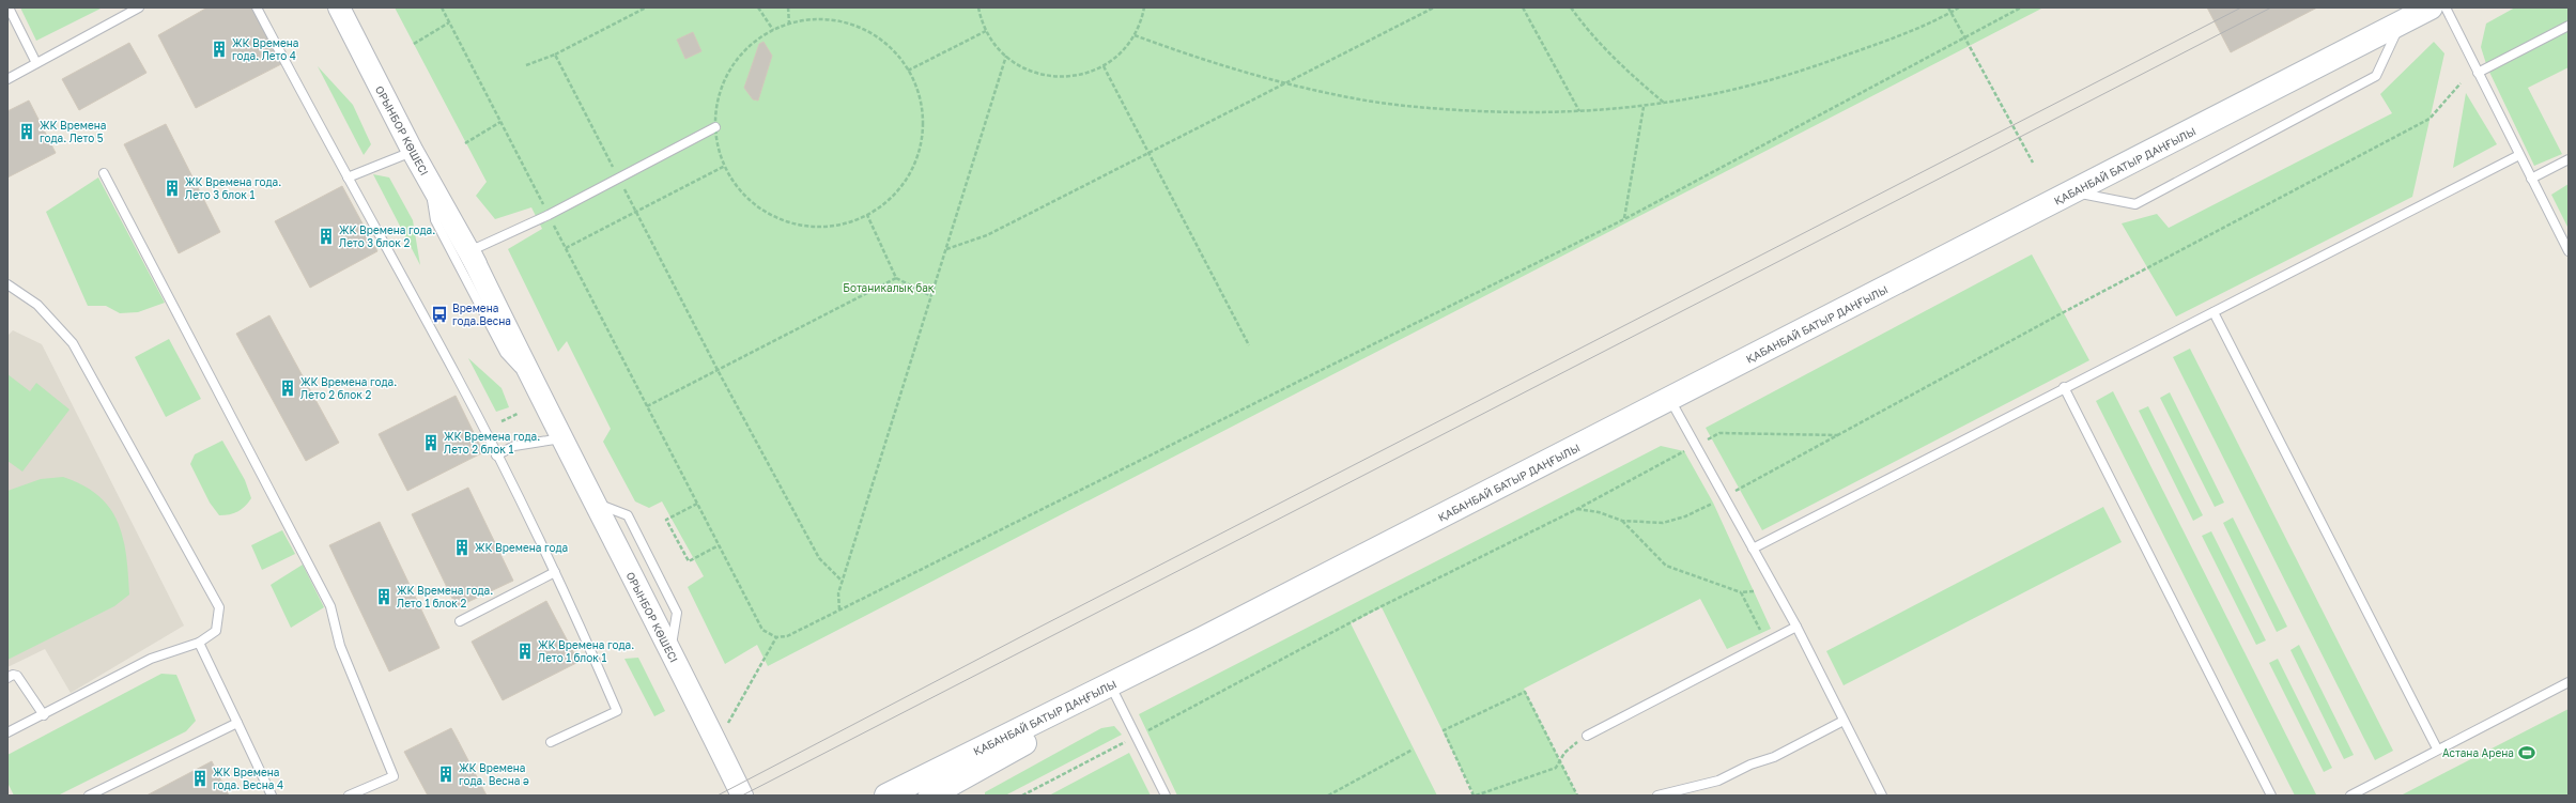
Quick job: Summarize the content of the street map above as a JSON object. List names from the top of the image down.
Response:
{
  "streets": {
    "main road": ["ҚАБАНБАЙ БАТЫР ДАҢҒЫЛЫ"],
    "street": ["ОРЫНБОР КӨШЕСІ"]
  },
  "parks": ["Ботаникалық бақ"],
  "places": {
    "building": [
      "ЖК Времена года. Лето 4",
      "ЖК Времена года. Лето 5",
      "ЖК Времена года. Лето 3 блок 1",
      "ЖК Времена года. Лето 3 блок 2",
      "ЖК Времена года. Лето 2 блок 2",
      "ЖК Времена года. Лето 2 блок 1",
      "ЖК Времена года",
      "ЖК Времена года. Лето 1 блок 2",
      "ЖК Времена года. Лето 1 блок 1",
      "ЖК Времена года. Весна ә",
      "ЖК Времена года. Весна 4"
    ],
    "bus stop": ["Времена года.Весна"],
    "sports": ["Астана Арена"]
  }
}
